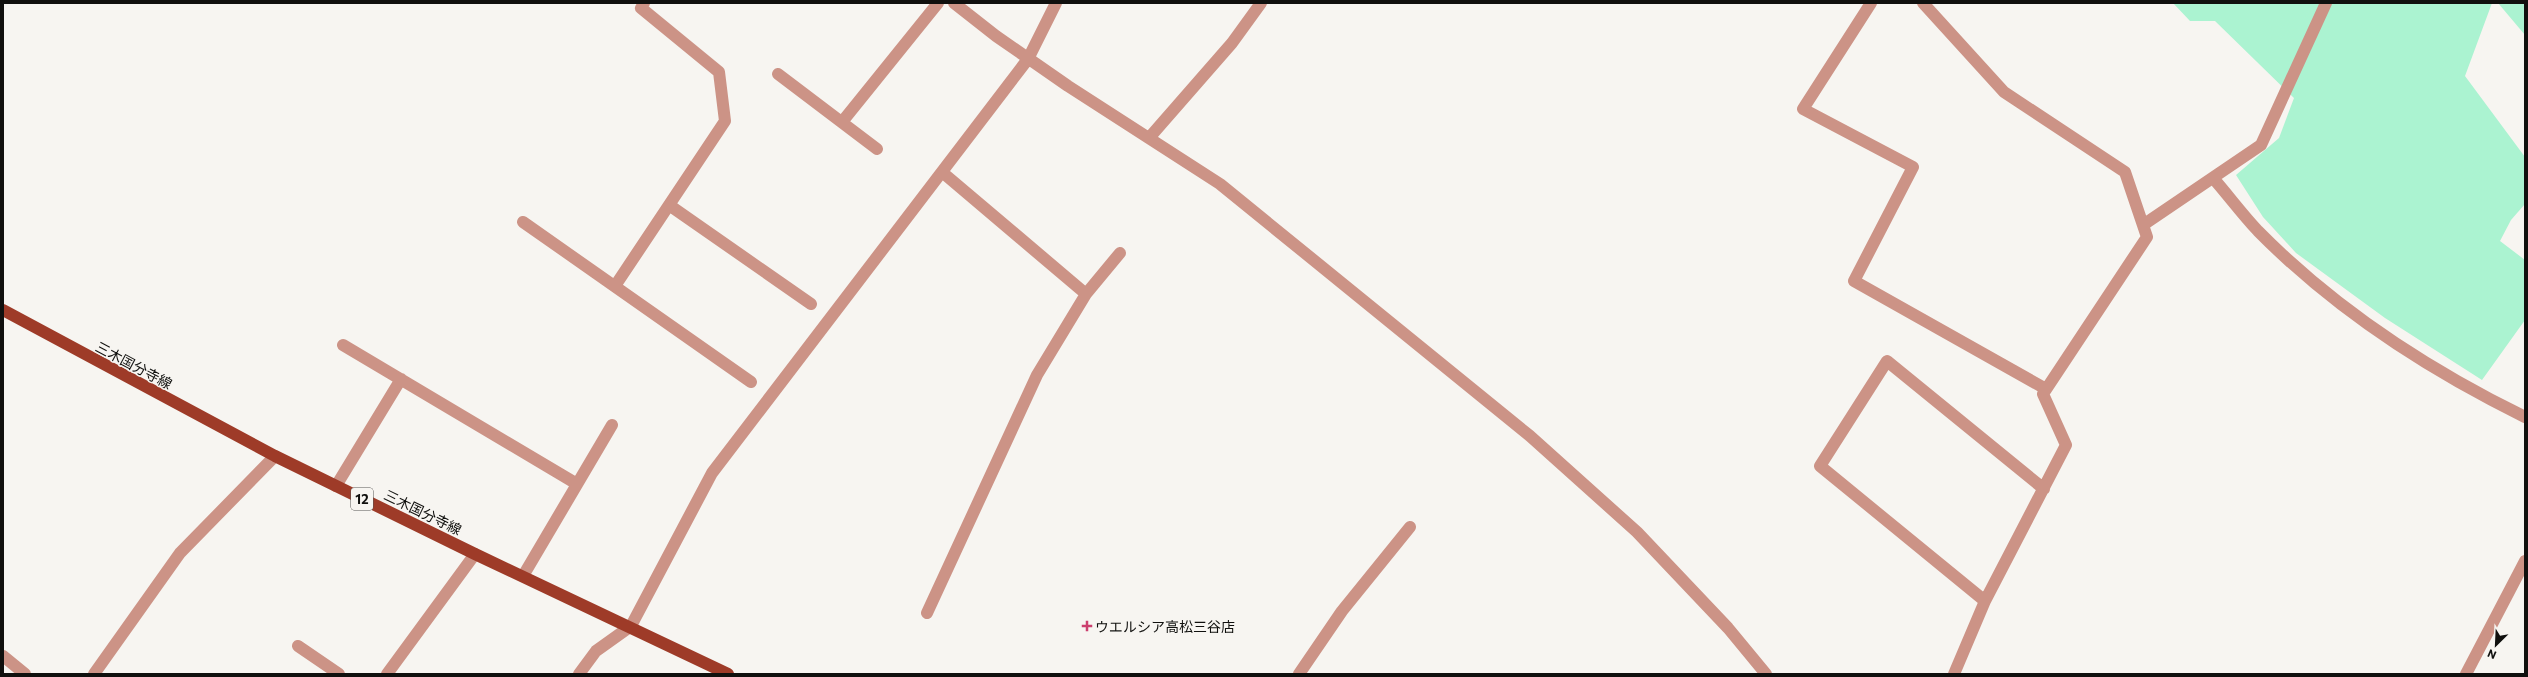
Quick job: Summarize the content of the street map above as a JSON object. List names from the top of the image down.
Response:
{
  "streets": {
    "main road": ["三木国分寺線", "12"]
  },
  "places": {
    "health": ["ウエルシア高松三谷店"]
  },
  "north": "bottom left"
}
